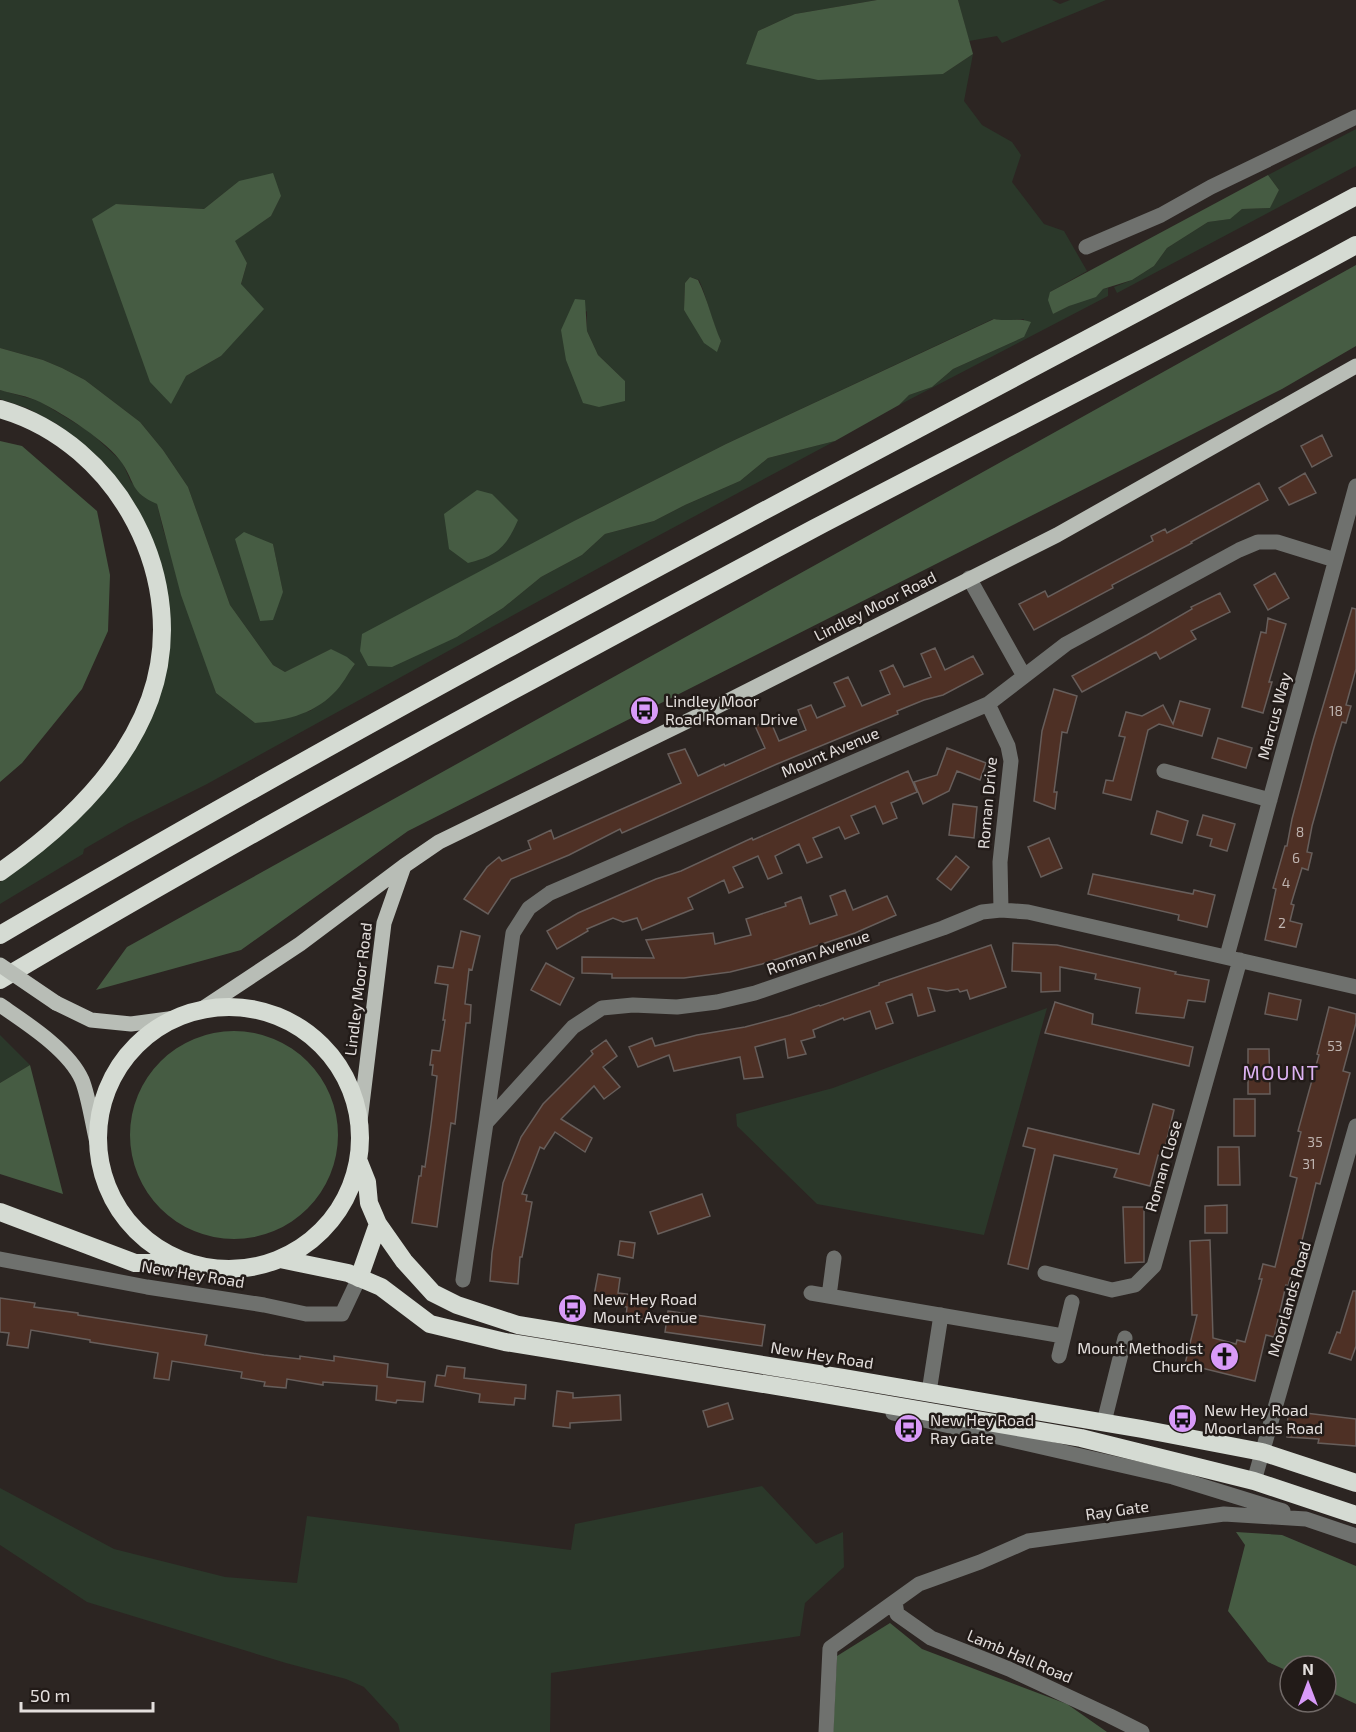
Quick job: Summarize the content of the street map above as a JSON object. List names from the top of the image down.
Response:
{
  "streets": {
    "highway": ["New Hey Road"],
    "main road": ["Lindley Moor Road"],
    "street": [
      "Marcus Way",
      "Mount Avenue",
      "Roman Drive",
      "Roman Avenue",
      "Roman Close",
      "Moorlands Road",
      "Ray Gate",
      "Lamb Hall Road"
    ]
  },
  "crossings": [
    ["Marcus Way", "Mount Avenue"],
    ["Marcus Way", "Roman Avenue"],
    ["Marcus Way", "Roman Close"],
    ["Mount Avenue", "Roman Drive"],
    ["Mount Avenue", "Roman Avenue"],
    ["Roman Drive", "Roman Avenue"],
    ["Roman Avenue", "Roman Close"],
    ["New Hey Road", "Moorlands Road"],
    ["Ray Gate", "Lamb Hall Road"]
  ],
  "districts": ["MOUNT"],
  "places": {
    "bus stop": [
      "Lindley Moor Road Roman Drive",
      "New Hey Road Mount Avenue",
      "New Hey Road Moorlands Road",
      "New Hey Road Ray Gate"
    ],
    "church": ["Mount Methodist Church"]
  },
  "house_numbers": [
    "18",
    "8",
    "6",
    "4",
    "2",
    "53",
    "35",
    "31"
  ],
  "scale_bar": "50 m",
  "north": "top"
}
